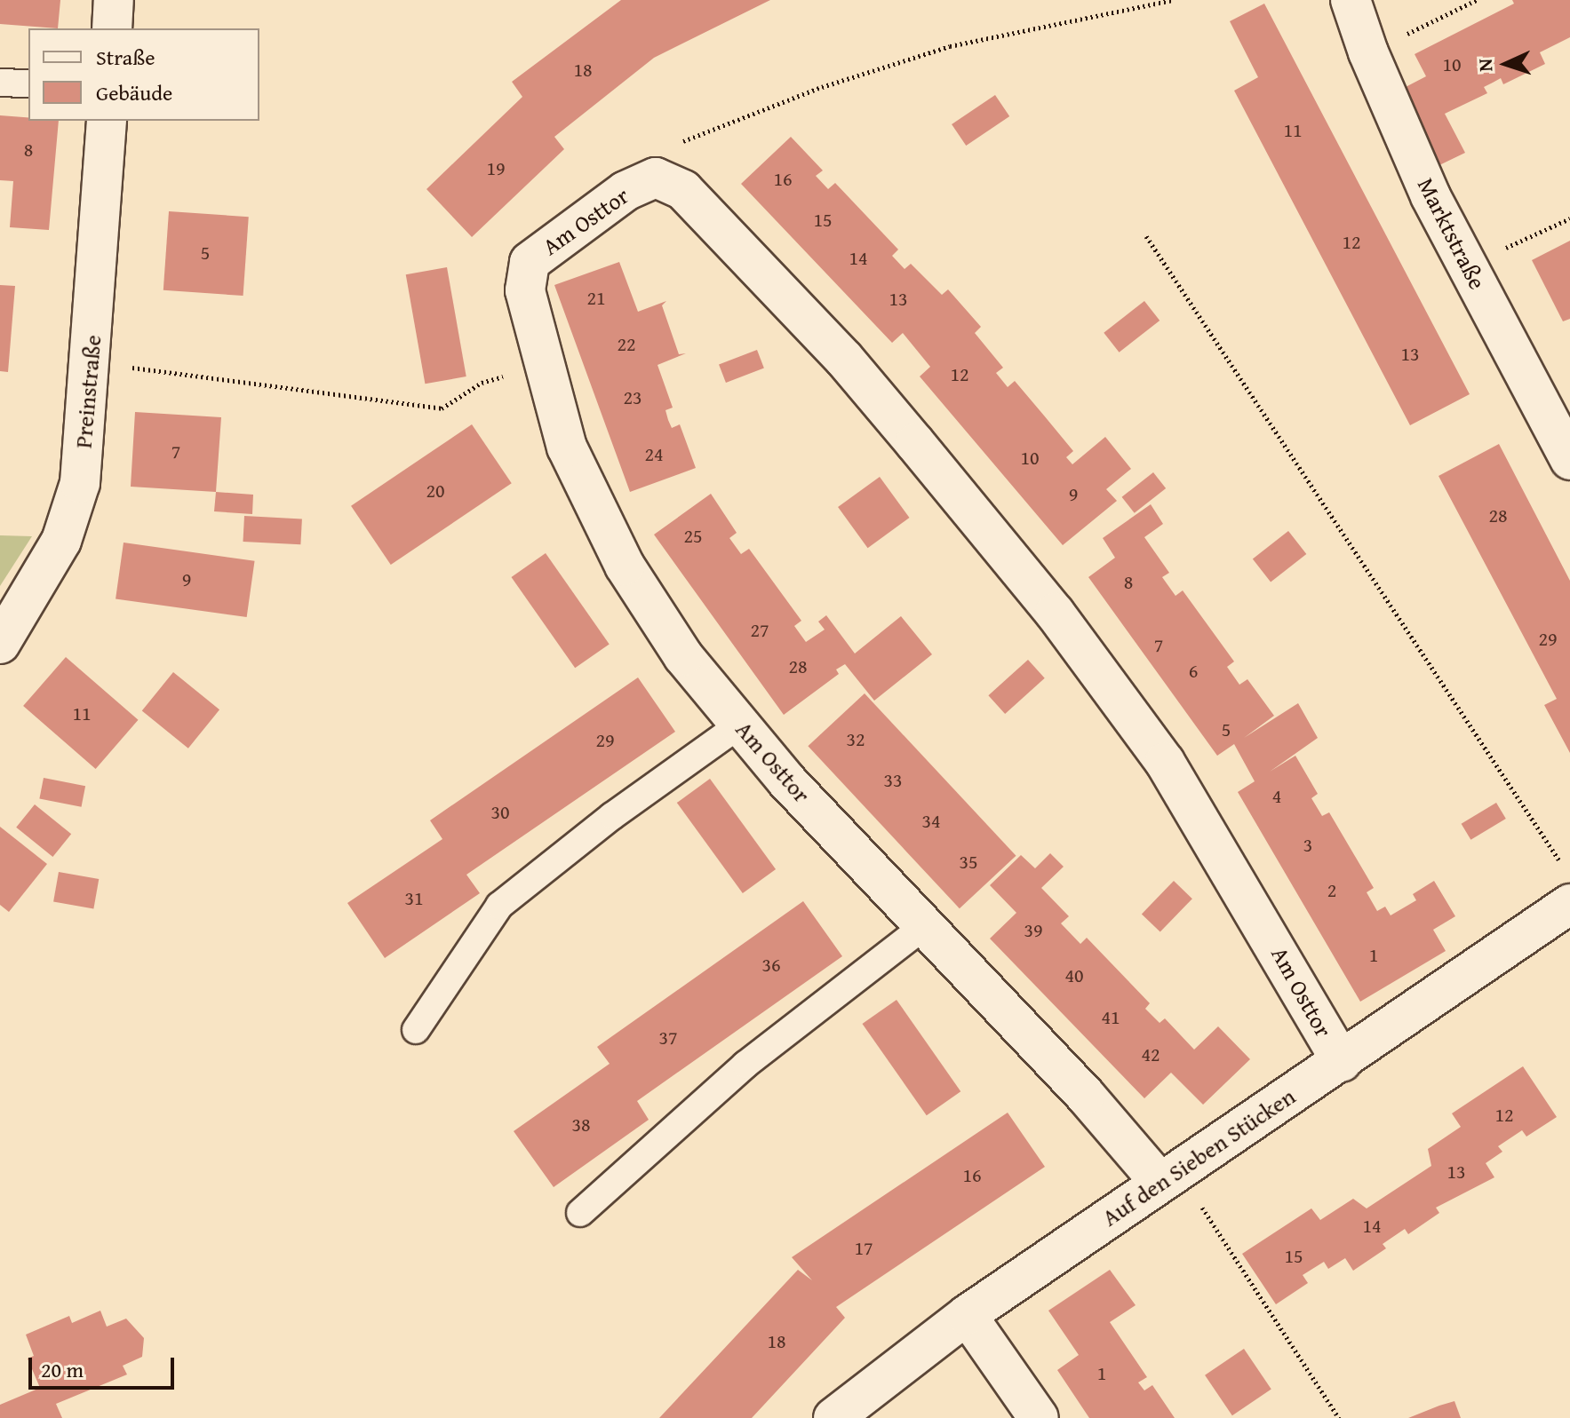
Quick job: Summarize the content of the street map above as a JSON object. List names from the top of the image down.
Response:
{
  "streets": {
    "street": [
      "Am Osttor",
      "Marktstraße",
      "Preinstraße",
      "Auf den Sieben Stücken"
    ]
  },
  "crossings": [
    ["Am Osttor", "Auf den Sieben Stücken"]
  ],
  "house_numbers": [
    "10",
    "18",
    "11",
    "8",
    "19",
    "16",
    "15",
    "12",
    "5",
    "14",
    "21",
    "13",
    "22",
    "13",
    "12",
    "23",
    "7",
    "24",
    "10",
    "20",
    "9",
    "28",
    "25",
    "9",
    "8",
    "27",
    "29",
    "7",
    "28",
    "6",
    "11",
    "5",
    "32",
    "29",
    "33",
    "4",
    "30",
    "34",
    "3",
    "35",
    "2",
    "31",
    "39",
    "1",
    "36",
    "40",
    "41",
    "37",
    "42",
    "12",
    "38",
    "13",
    "16",
    "14",
    "17",
    "15",
    "18",
    "1"
  ],
  "legend": ["Straße", "Gebäude"],
  "scale_bar": "20 m",
  "north": "left"
}
